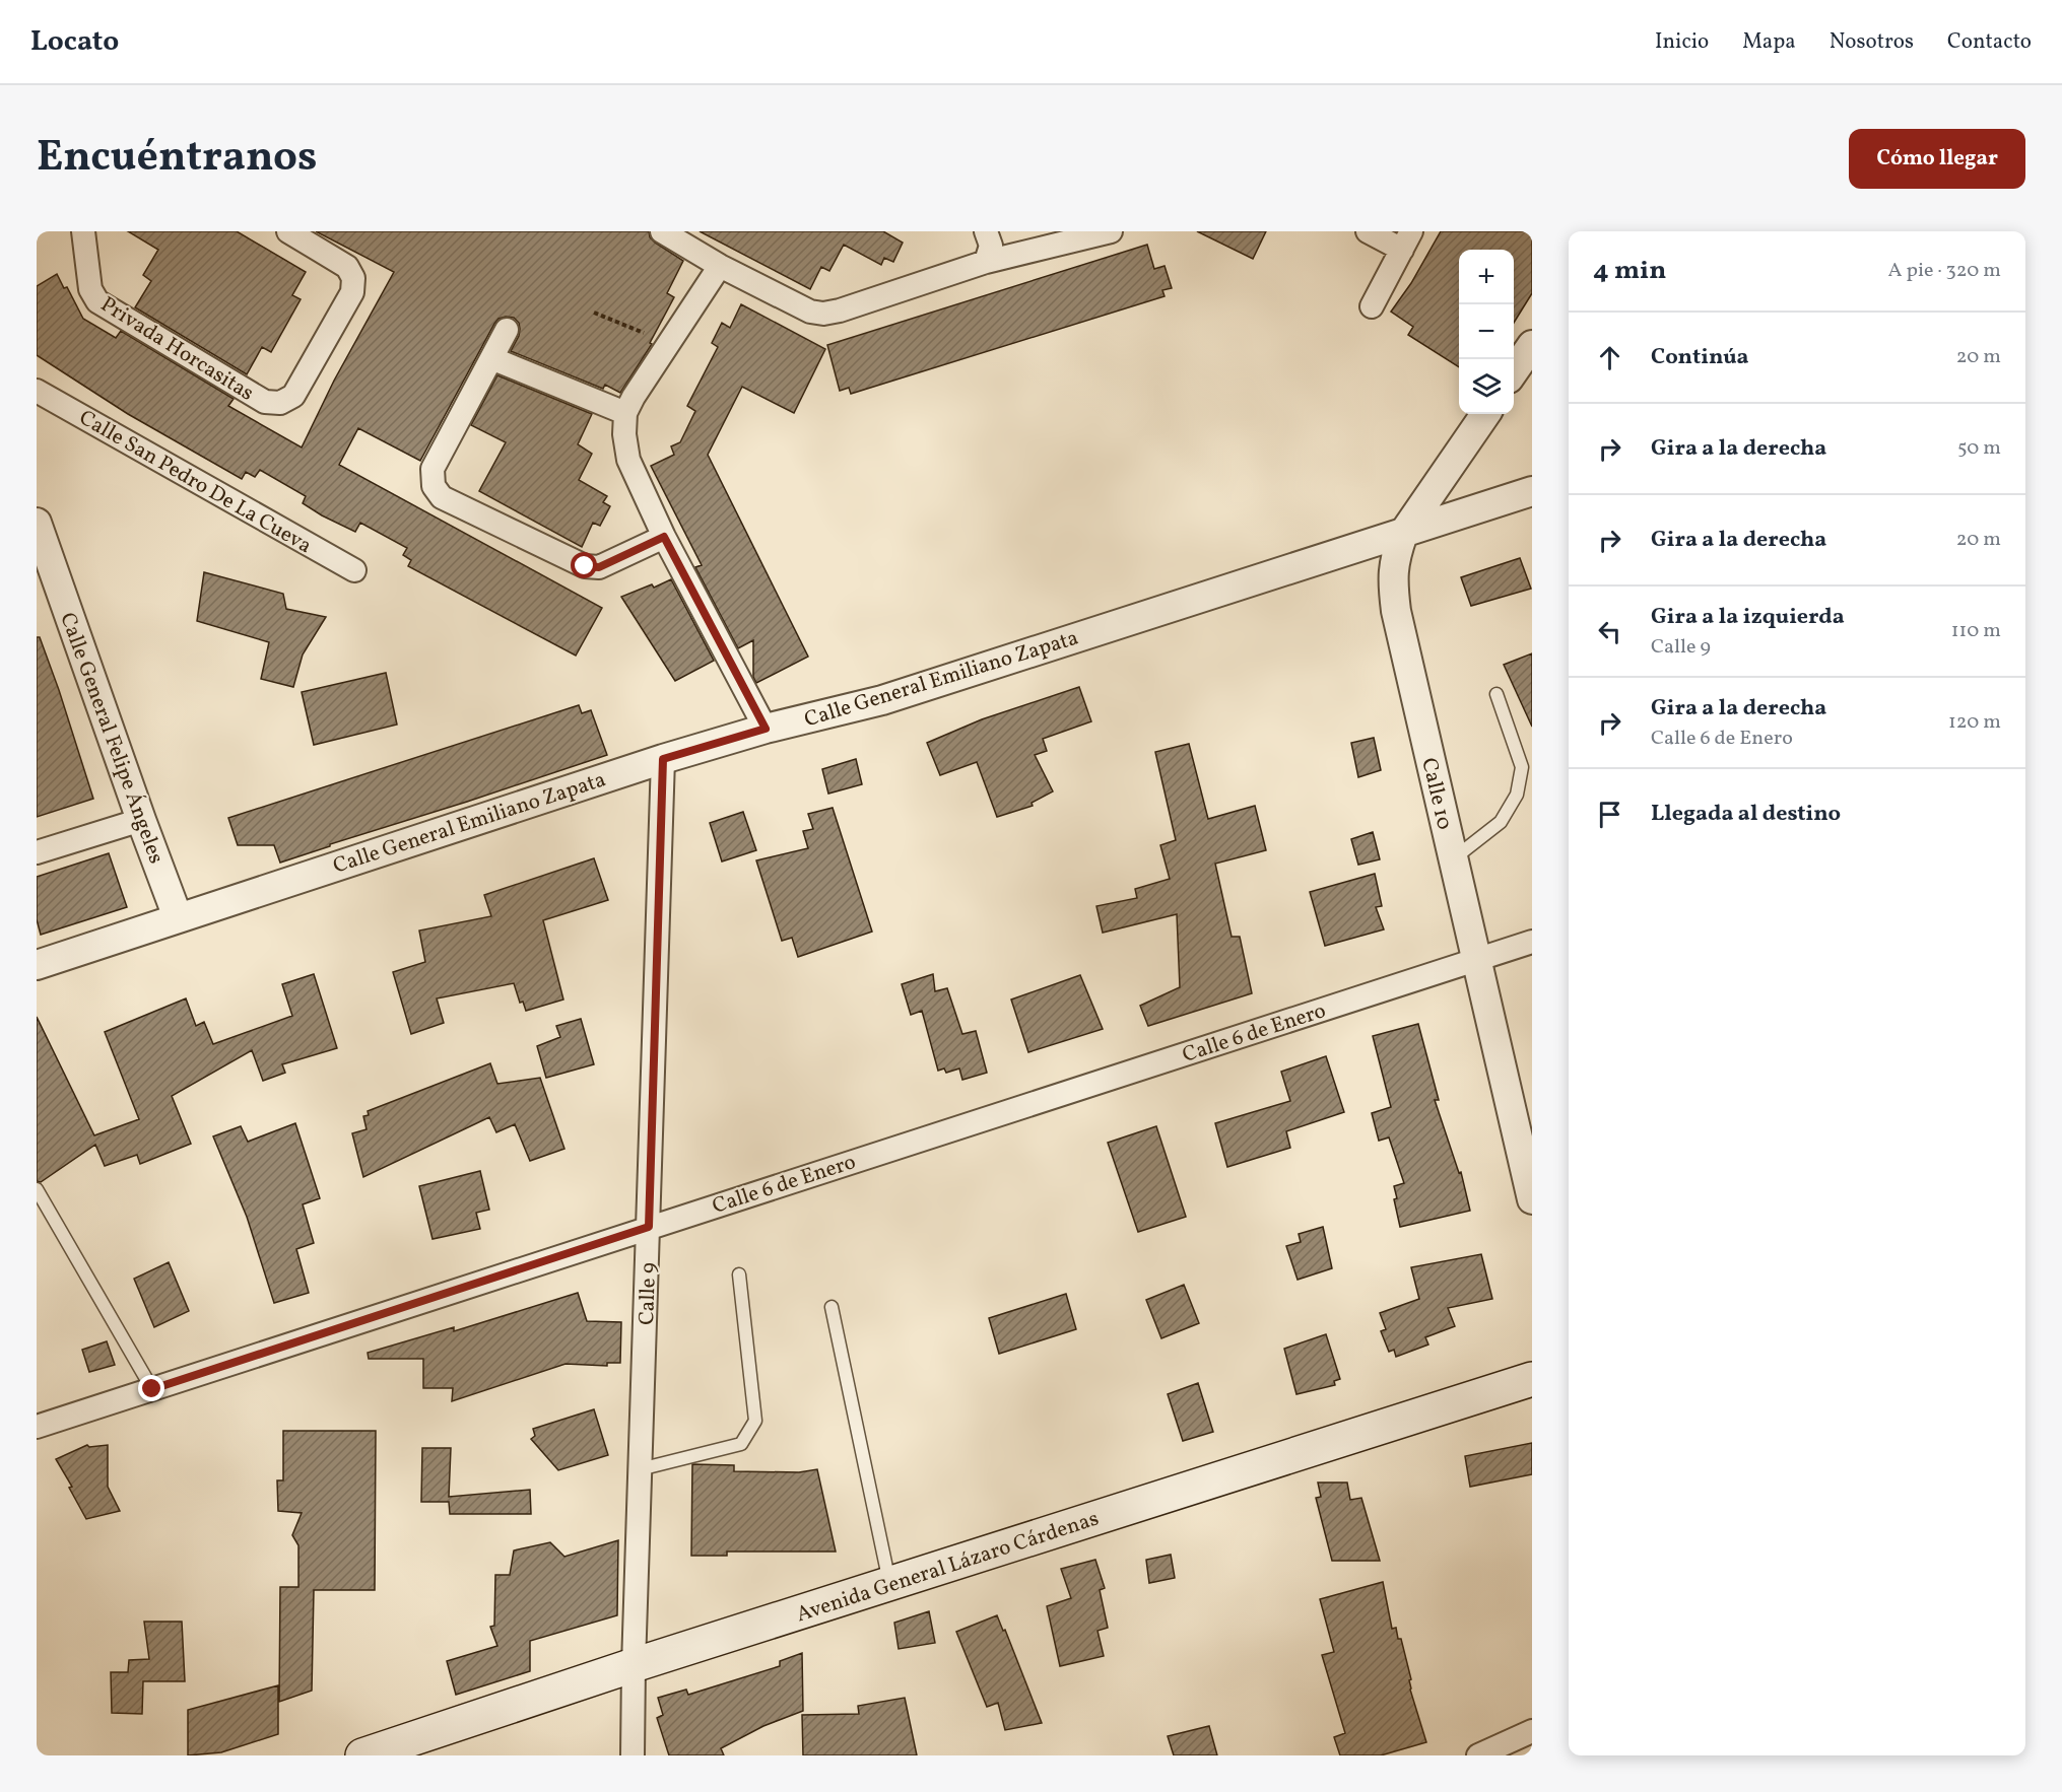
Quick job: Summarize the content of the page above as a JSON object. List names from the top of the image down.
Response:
{
  "streets": {
    "main road": ["Avenida General Lázaro Cárdenas"],
    "street": [
      "Privada Horcasitas",
      "Calle San Pedro De La Cueva",
      "Calle General Emiliano Zapata",
      "Calle General Felipe Ángeles",
      "Calle 10",
      "Calle 6 de Enero",
      "Calle 9"
    ]
  },
  "crossings": [
    ["Calle General Emiliano Zapata", "Calle General Felipe Ángeles"],
    ["Calle General Emiliano Zapata", "Calle 10"],
    ["Calle General Emiliano Zapata", "Calle 9"],
    ["Calle 10", "Calle 6 de Enero"],
    ["Calle 6 de Enero", "Calle 9"],
    ["Calle 9", "Avenida General Lázaro Cárdenas"]
  ],
  "page": {
    "header": "Locato",
    "nav": [
      "Inicio",
      "Mapa",
      "Nosotros",
      "Contacto"
    ],
    "title": "Encuéntranos",
    "buttons": "Cómo llegar",
    "heading": ["4 min", "A pie · 320 m"],
    "map_buttons": ["+", "−"],
    "list": [
      ["Continúa", "20 m"],
      ["Gira a la derecha", "50 m"],
      ["Gira a la derecha", "20 m"],
      ["Gira a la izquierda", "Calle 9", "110 m"],
      ["Gira a la derecha", "Calle 6 de Enero", "120 m"],
      "Llegada al destino"
    ]
  }
}
